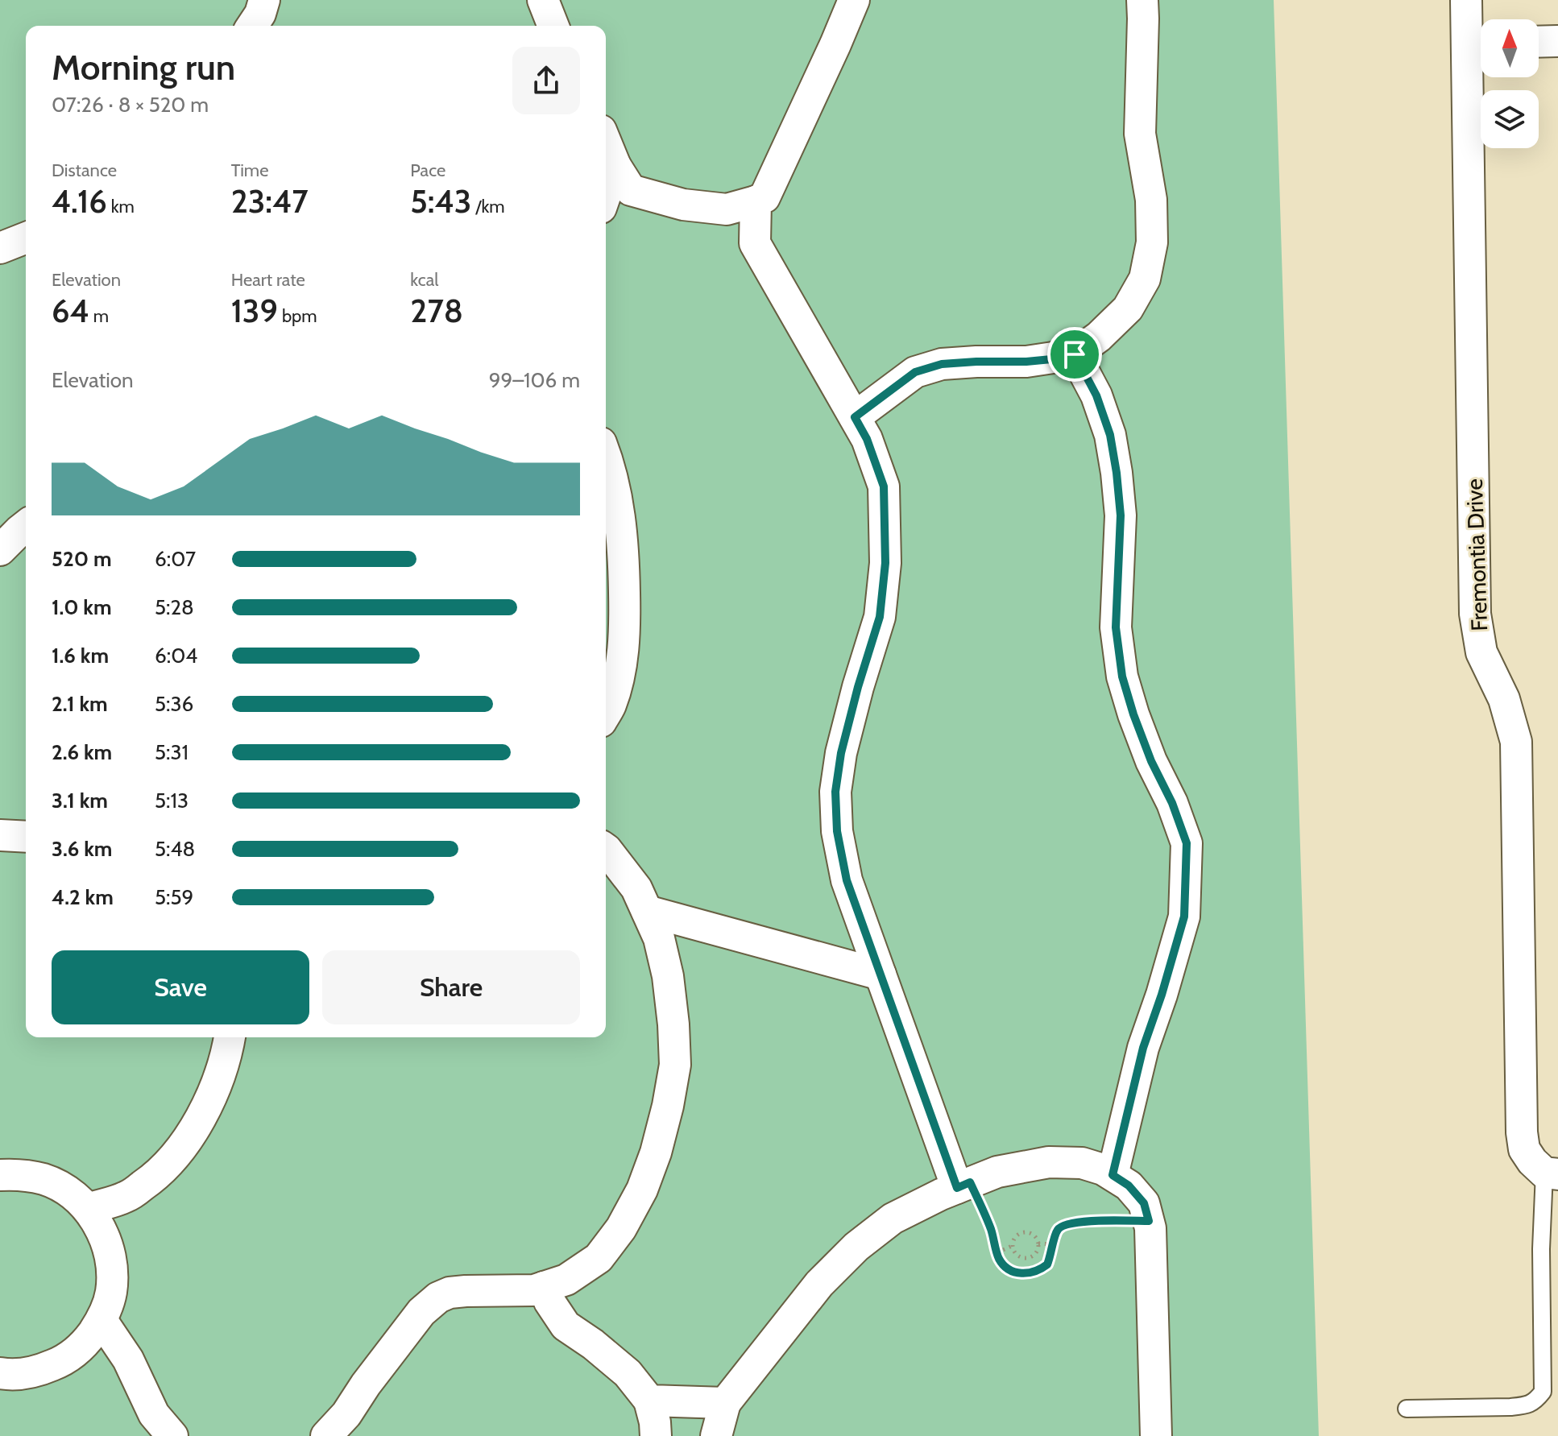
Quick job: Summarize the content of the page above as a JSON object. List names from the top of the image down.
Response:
{
  "streets": {
    "street": ["Fremontia Drive"]
  },
  "north": "top",
  "page": {
    "heading": ["Morning run", "07:26 · 8 × 520 m"],
    "stats": [
      ["Distance", "4.16 km"],
      ["Time", "23:47"],
      ["Pace", "5:43 /km"],
      ["Elevation", "64 m"],
      ["Heart rate", "139 bpm"],
      ["kcal", "278"]
    ],
    "chart": ["Elevation", "99–106 m"],
    "list": [
      {
        "name": "520 m",
        "note": "6:07"
      },
      {
        "name": "1.0 km",
        "note": "5:28"
      },
      {
        "name": "1.6 km",
        "note": "6:04"
      },
      {
        "name": "2.1 km",
        "note": "5:36"
      },
      {
        "name": "2.6 km",
        "note": "5:31"
      },
      {
        "name": "3.1 km",
        "note": "5:13"
      },
      {
        "name": "3.6 km",
        "note": "5:48"
      },
      {
        "name": "4.2 km",
        "note": "5:59"
      }
    ],
    "buttons": ["Save", "Share"]
  }
}
